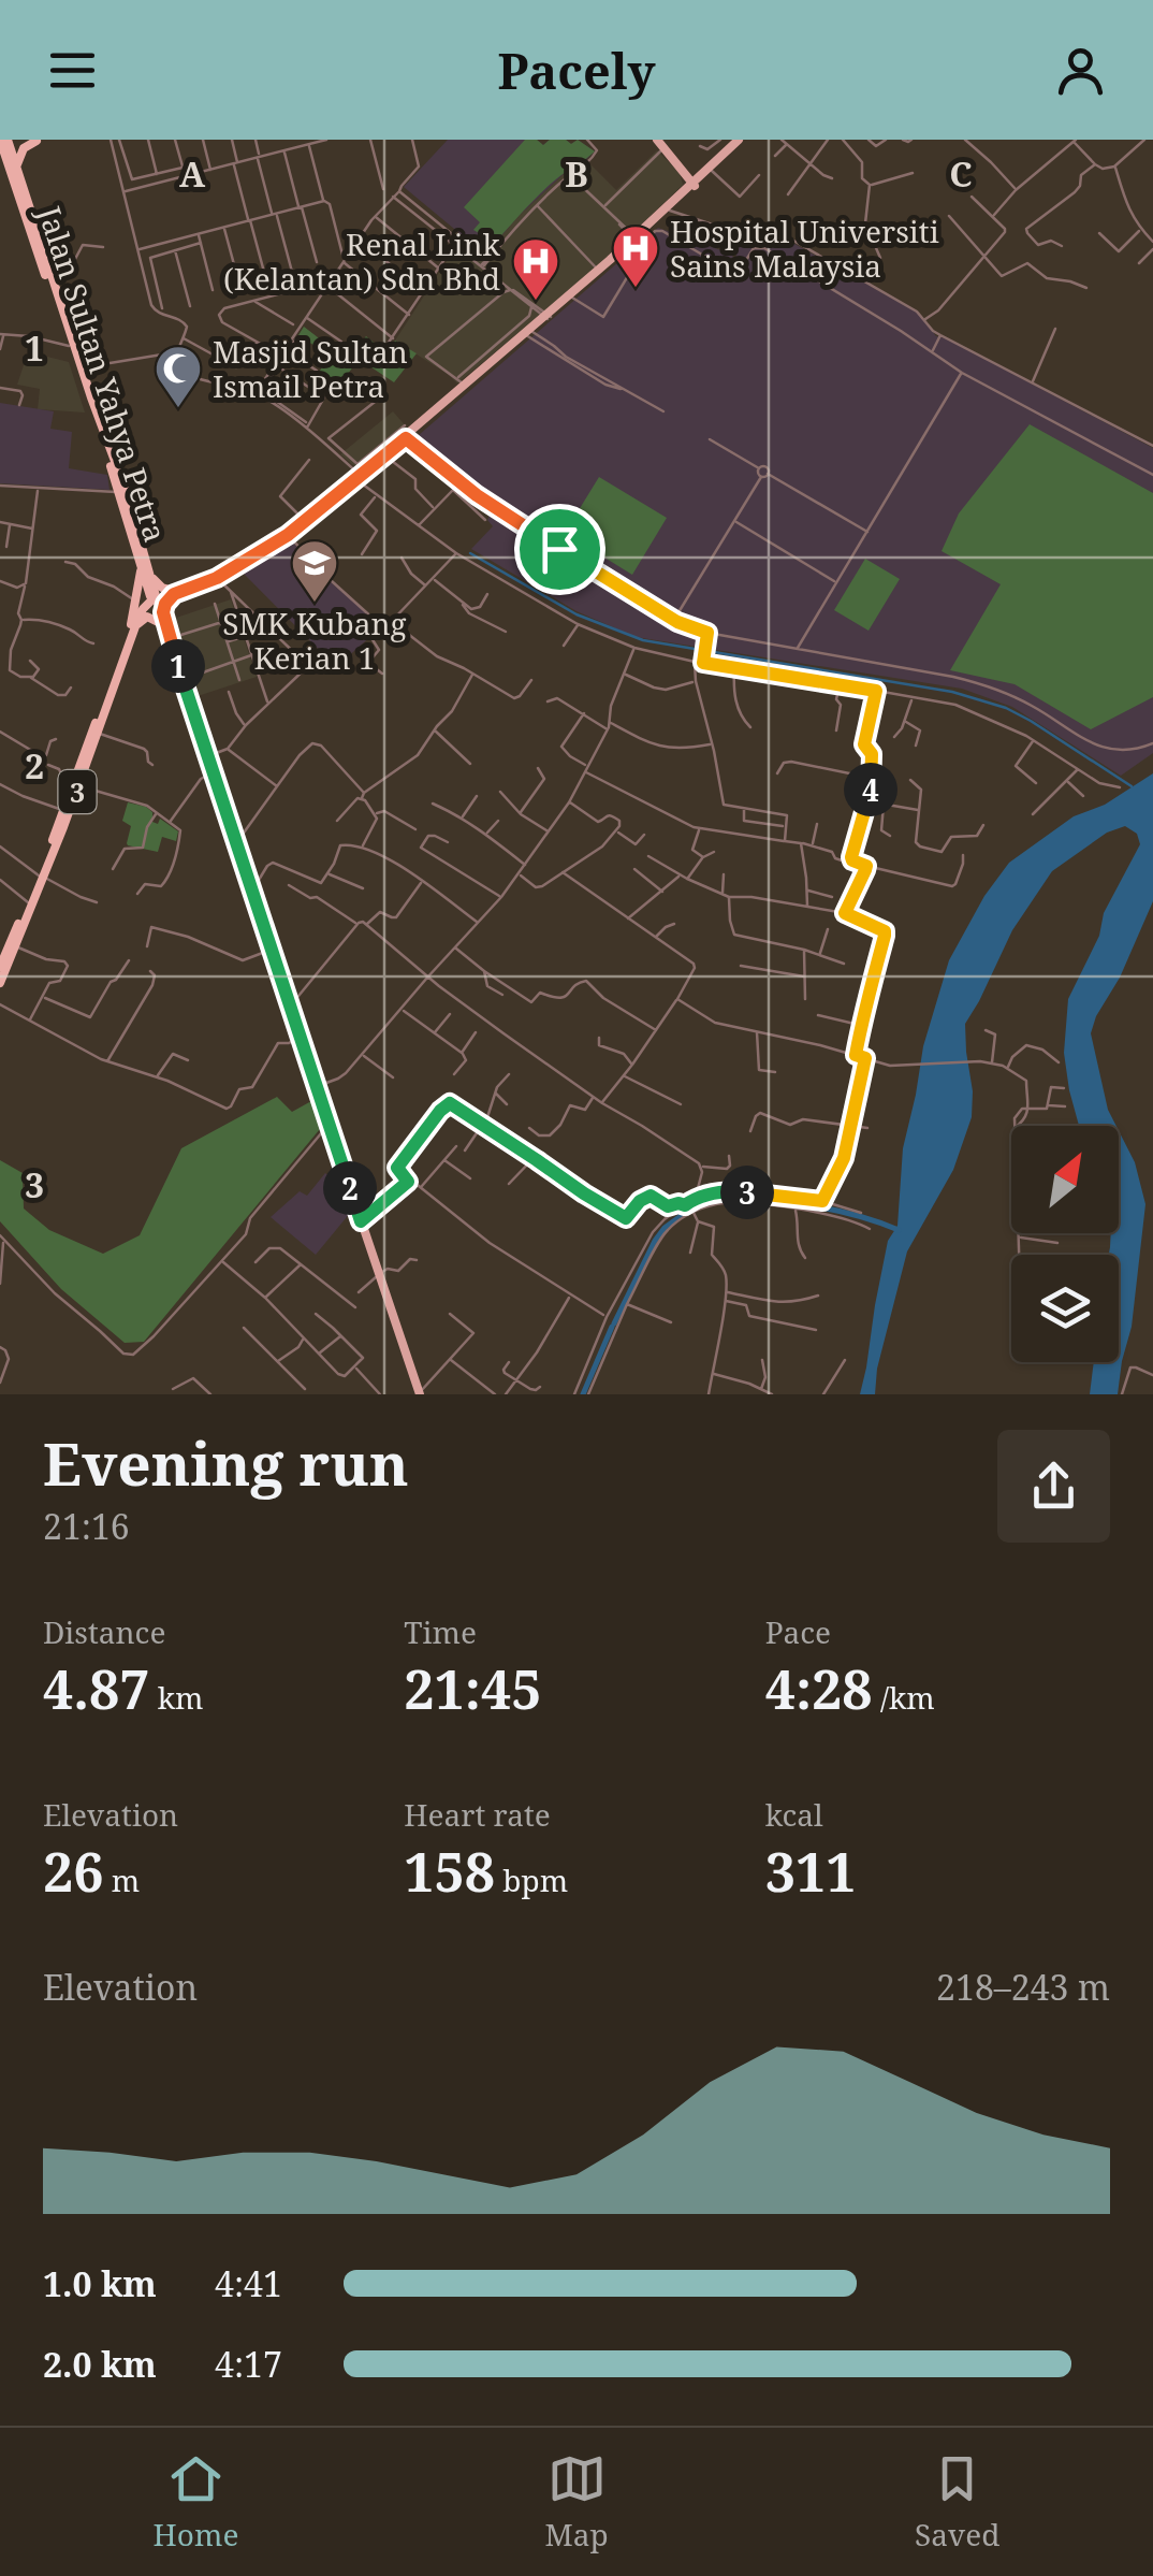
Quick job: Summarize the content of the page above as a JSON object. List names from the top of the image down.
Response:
{
  "streets": {
    "highway": ["Jalan Sultan Yahya Petra", "3"]
  },
  "crossings": [
    ["Jalan Sultan Yahya Petra", "3"]
  ],
  "places": {
    "hospital": ["Hospital Universiti Sains Malaysia", "Renal Link (Kelantan) Sdn Bhd"],
    "mosque": ["Masjid Sultan Ismail Petra"],
    "school or university": ["SMK Kubang Kerian 1"]
  },
  "north": "top right",
  "page": {
    "header": "Pacely",
    "pins": [
      "1",
      "4",
      "2",
      "3"
    ],
    "heading": ["Evening run", "21:16"],
    "stats": [
      ["Distance", "4.87 km"],
      ["Time", "21:45"],
      ["Pace", "4:28 /km"],
      ["Elevation", "26 m"],
      ["Heart rate", "158 bpm"],
      ["kcal", "311"]
    ],
    "chart": ["Elevation", "218–243 m"],
    "list": [
      {
        "name": "1.0 km",
        "note": "4:41"
      },
      {
        "name": "2.0 km",
        "note": "4:17"
      }
    ],
    "tabs": ["Home", "Map", "Saved"]
  },
  "grid": {
    "columns": ["A", "B", "C"],
    "rows": ["1", "2", "3"]
  }
}
